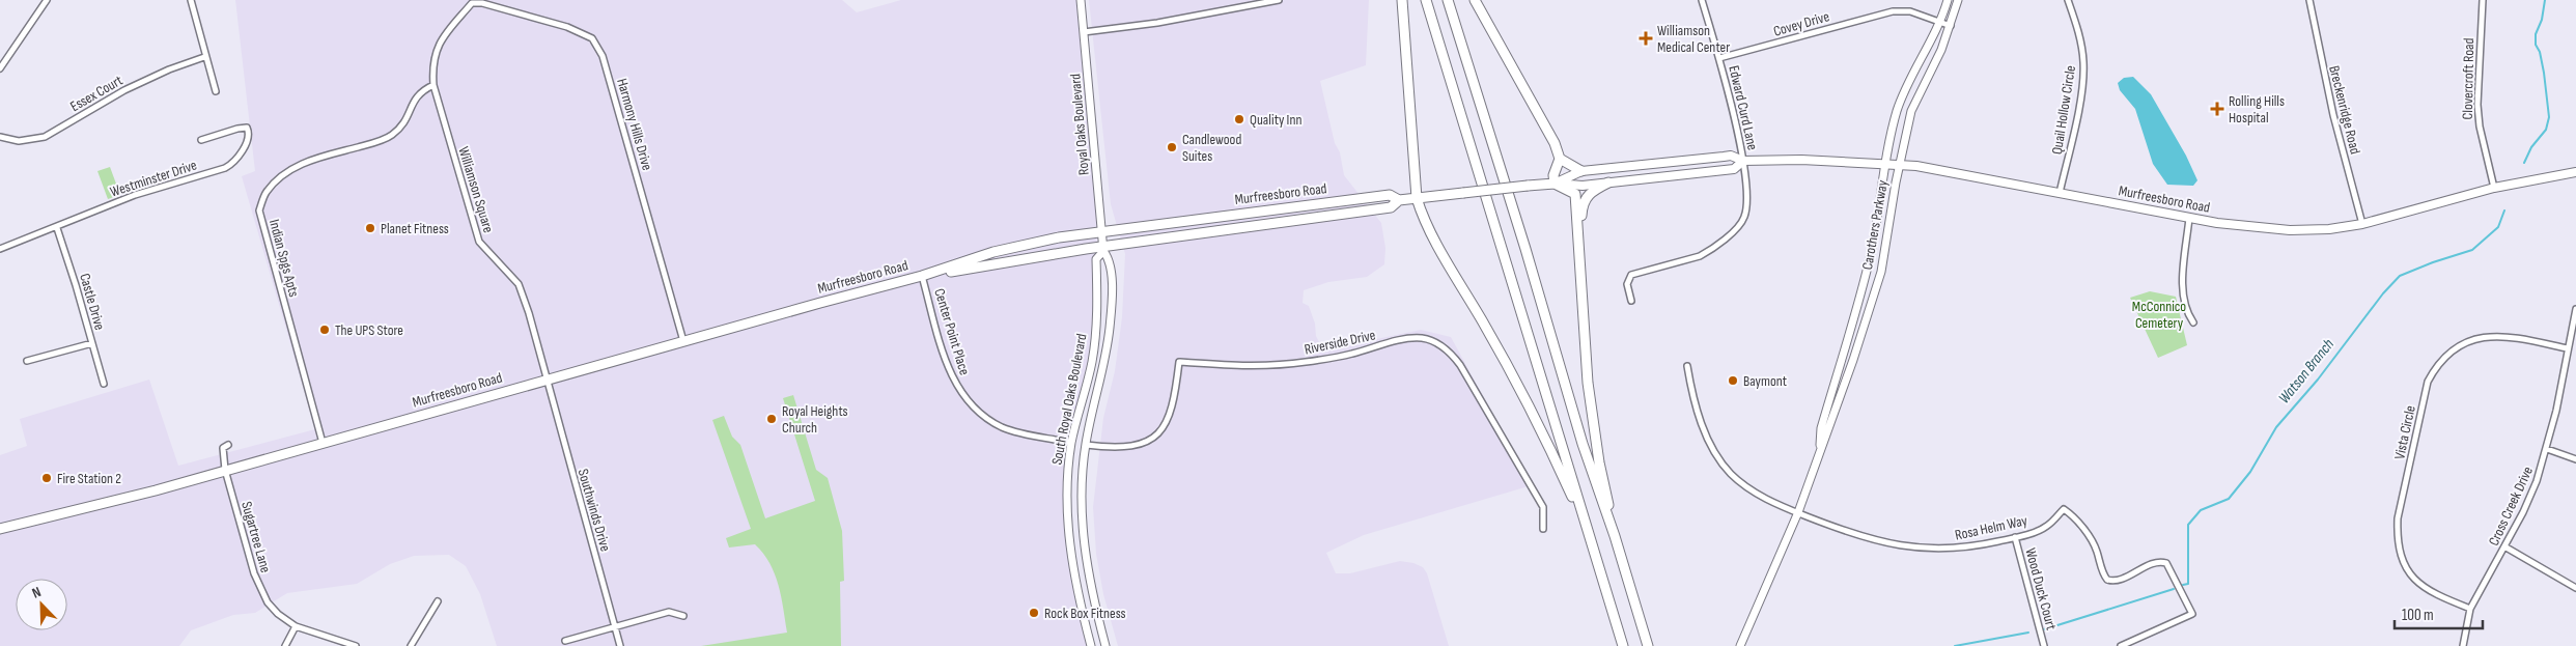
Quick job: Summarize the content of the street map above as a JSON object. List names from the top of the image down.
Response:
{
  "streets": {
    "highway": ["Murfreesboro Road"],
    "main road": ["Royal Oaks Boulevard", "Carothers Parkway", "South Royal Oaks Boulevard"],
    "street": [
      "Covey Drive",
      "Clovercroft Road",
      "Essex Court",
      "Edward Curd Lane",
      "Quail Hollow Circle",
      "Breckenridge Road",
      "Harmony Hills Drive",
      "Westminster Drive",
      "Williamson Square",
      "Indian Spgs Apts",
      "Castle Drive",
      "Center Point Place",
      "Riverside Drive",
      "Vista Circle",
      "Cross Creek Drive",
      "Southwinds Drive",
      "Rosa Helm Way",
      "Sugartree Lane",
      "Wood Duck Court"
    ]
  },
  "crossings": [
    ["Covey Drive", "Edward Curd Lane"],
    ["Covey Drive", "Carothers Parkway"],
    ["Clovercroft Road", "Murfreesboro Road"],
    ["Edward Curd Lane", "Murfreesboro Road"],
    ["Quail Hollow Circle", "Murfreesboro Road"],
    ["Breckenridge Road", "Murfreesboro Road"],
    ["Harmony Hills Drive", "Williamson Square"],
    ["Harmony Hills Drive", "Murfreesboro Road"],
    ["Royal Oaks Boulevard", "Murfreesboro Road"],
    ["Royal Oaks Boulevard", "South Royal Oaks Boulevard"],
    ["Westminster Drive", "Castle Drive"],
    ["Williamson Square", "Murfreesboro Road"],
    ["Williamson Square", "Indian Spgs Apts"],
    ["Williamson Square", "Southwinds Drive"],
    ["Murfreesboro Road", "Carothers Parkway"],
    ["Murfreesboro Road", "Indian Spgs Apts"],
    ["Murfreesboro Road", "Center Point Place"],
    ["Murfreesboro Road", "South Royal Oaks Boulevard"],
    ["Murfreesboro Road", "Southwinds Drive"],
    ["Murfreesboro Road", "Sugartree Lane"],
    ["Carothers Parkway", "Rosa Helm Way"],
    ["Center Point Place", "South Royal Oaks Boulevard"],
    ["Riverside Drive", "South Royal Oaks Boulevard"],
    ["Vista Circle", "Cross Creek Drive"],
    ["Rosa Helm Way", "Wood Duck Court"]
  ],
  "water": ["Watson Branch"],
  "parks": ["McConnico Cemetery"],
  "places": {
    "health": ["Williamson Medical Center", "Rolling Hills Hospital"],
    "other": [
      "Quality Inn",
      "Candlewood Suites",
      "Planet Fitness",
      "The UPS Store",
      "Baymont",
      "Royal Heights Church",
      "Fire Station 2",
      "Rock Box Fitness"
    ]
  },
  "scale_bar": "100 m",
  "north": "top left"
}
